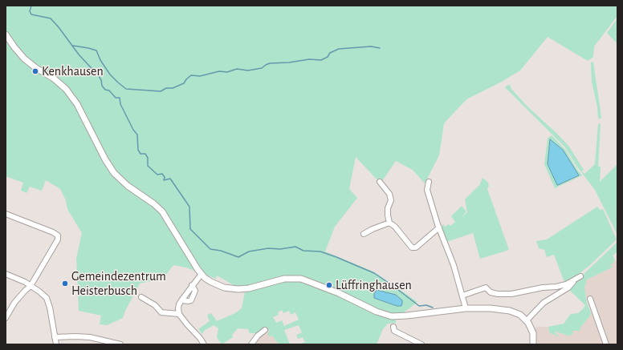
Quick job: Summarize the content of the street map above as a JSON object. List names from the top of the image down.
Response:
{
  "places": ["Kenkhausen", "Gemeindezentrum Heisterbusch", "Lüffringhausen"]
}
